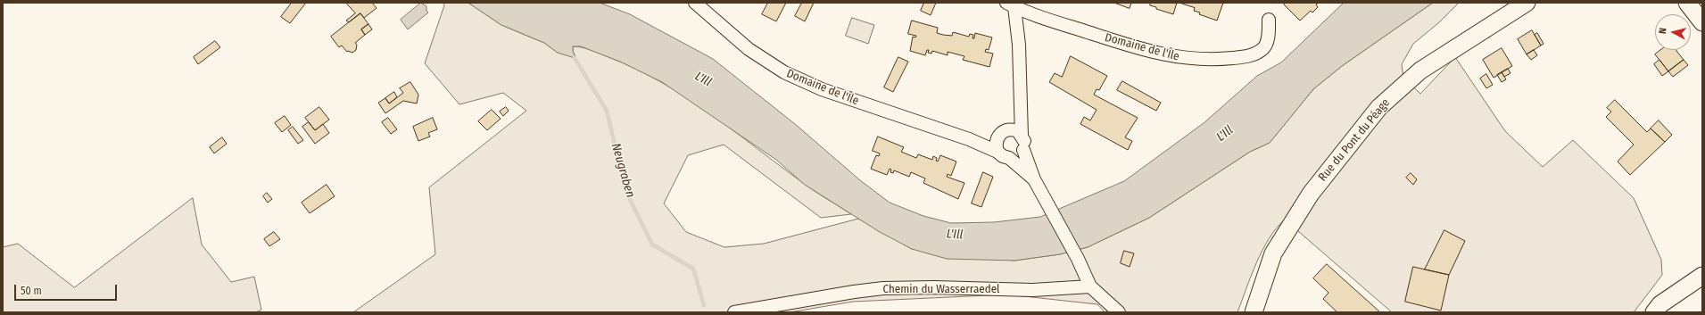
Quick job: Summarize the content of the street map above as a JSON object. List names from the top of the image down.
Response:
{
  "streets": {
    "street": ["Domaine de l'Île", "Rue du Pont du Péage", "Chemin du Wasserraedel"]
  },
  "crossings": [
    ["Domaine de l'Île", "Chemin du Wasserraedel"]
  ],
  "water": ["L'Ill", "Neugraben"],
  "scale_bar": "50 m",
  "north": "left"
}
